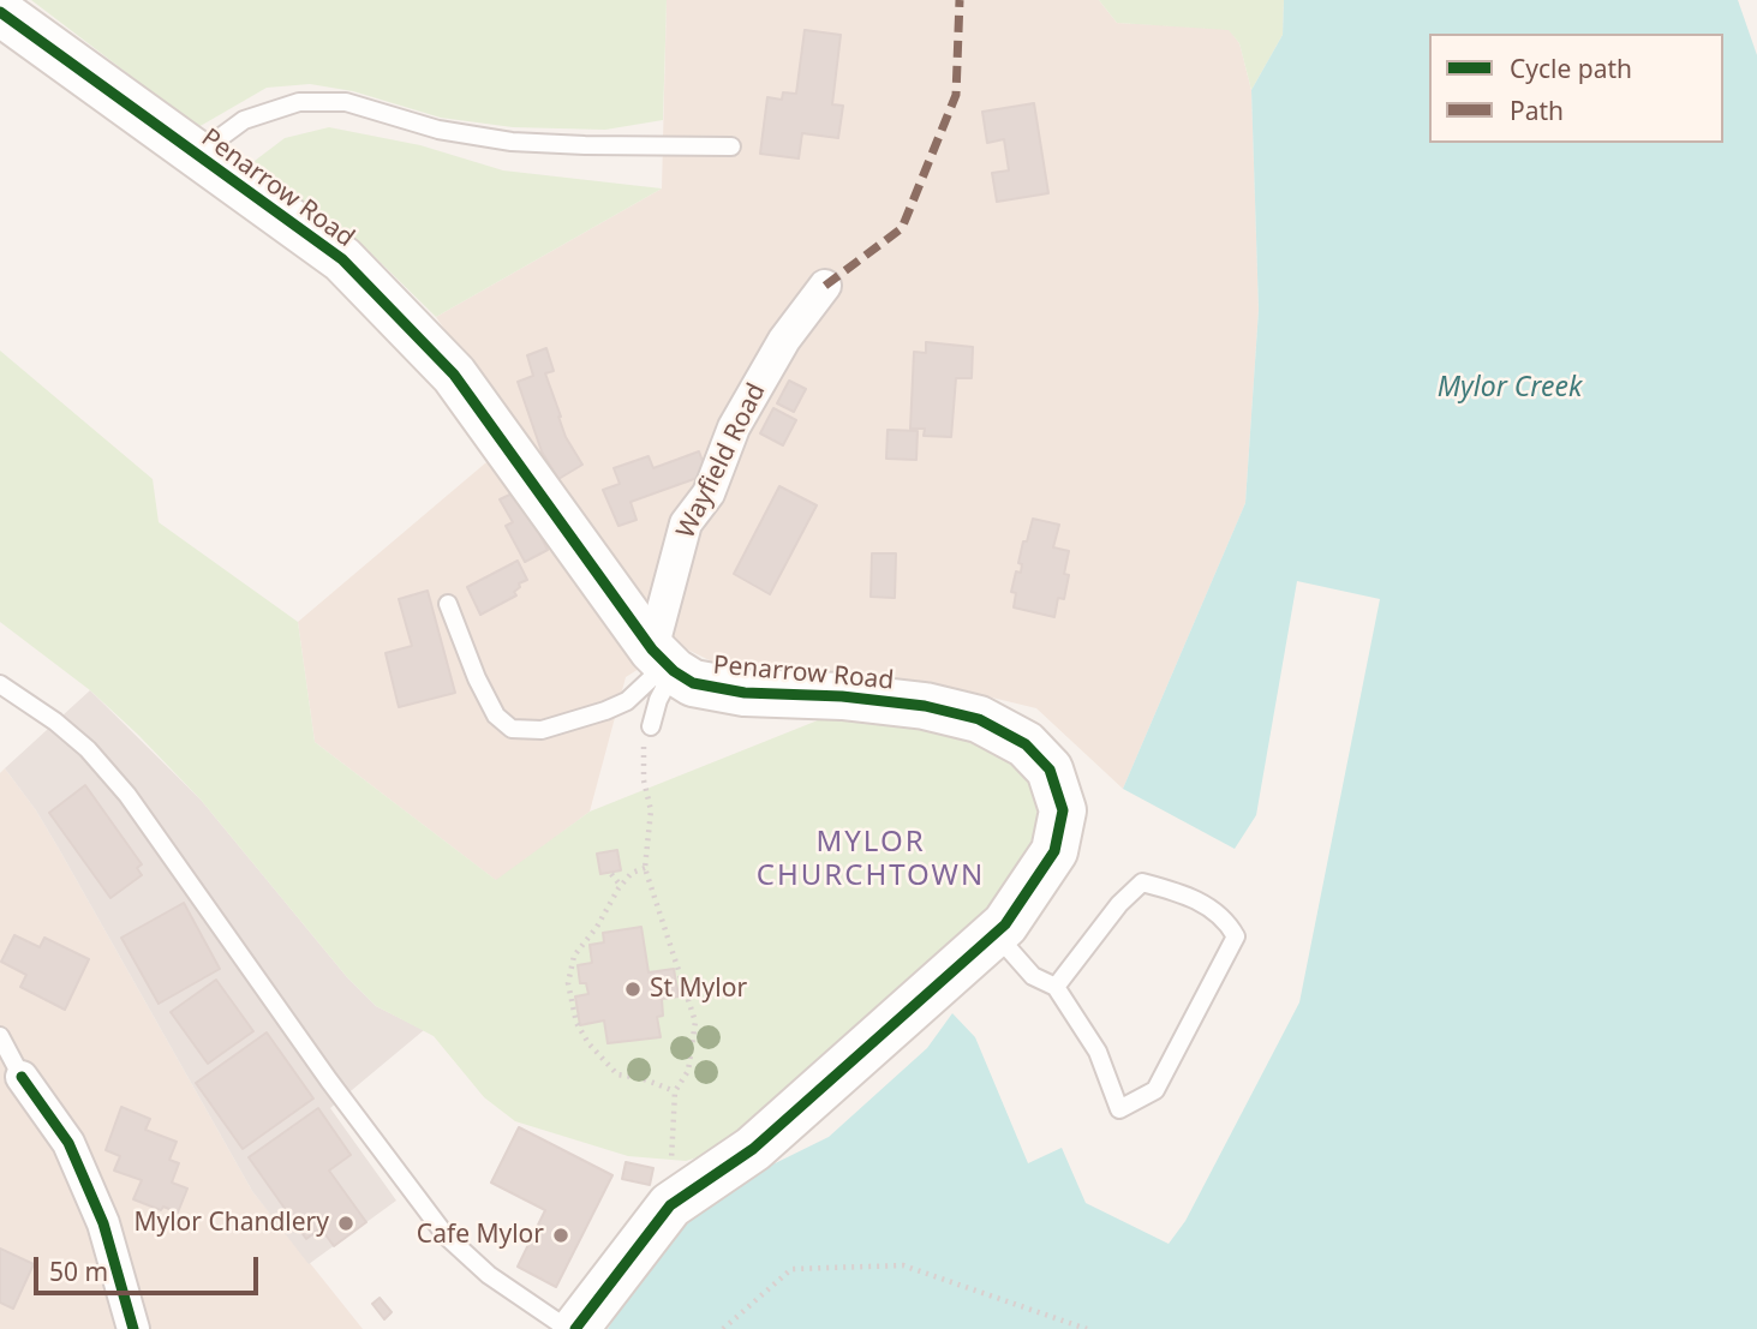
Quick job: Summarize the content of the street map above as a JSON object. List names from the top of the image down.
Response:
{
  "streets": {
    "street": ["Penarrow Road", "Wayfield Road"]
  },
  "crossings": [
    ["Penarrow Road", "Wayfield Road"]
  ],
  "districts": ["MYLOR CHURCHTOWN"],
  "water": ["Mylor Creek"],
  "places": ["St Mylor", "Mylor Chandlery", "Cafe Mylor"],
  "legend": ["Cycle path", "Path"],
  "scale_bar": "50 m"
}
